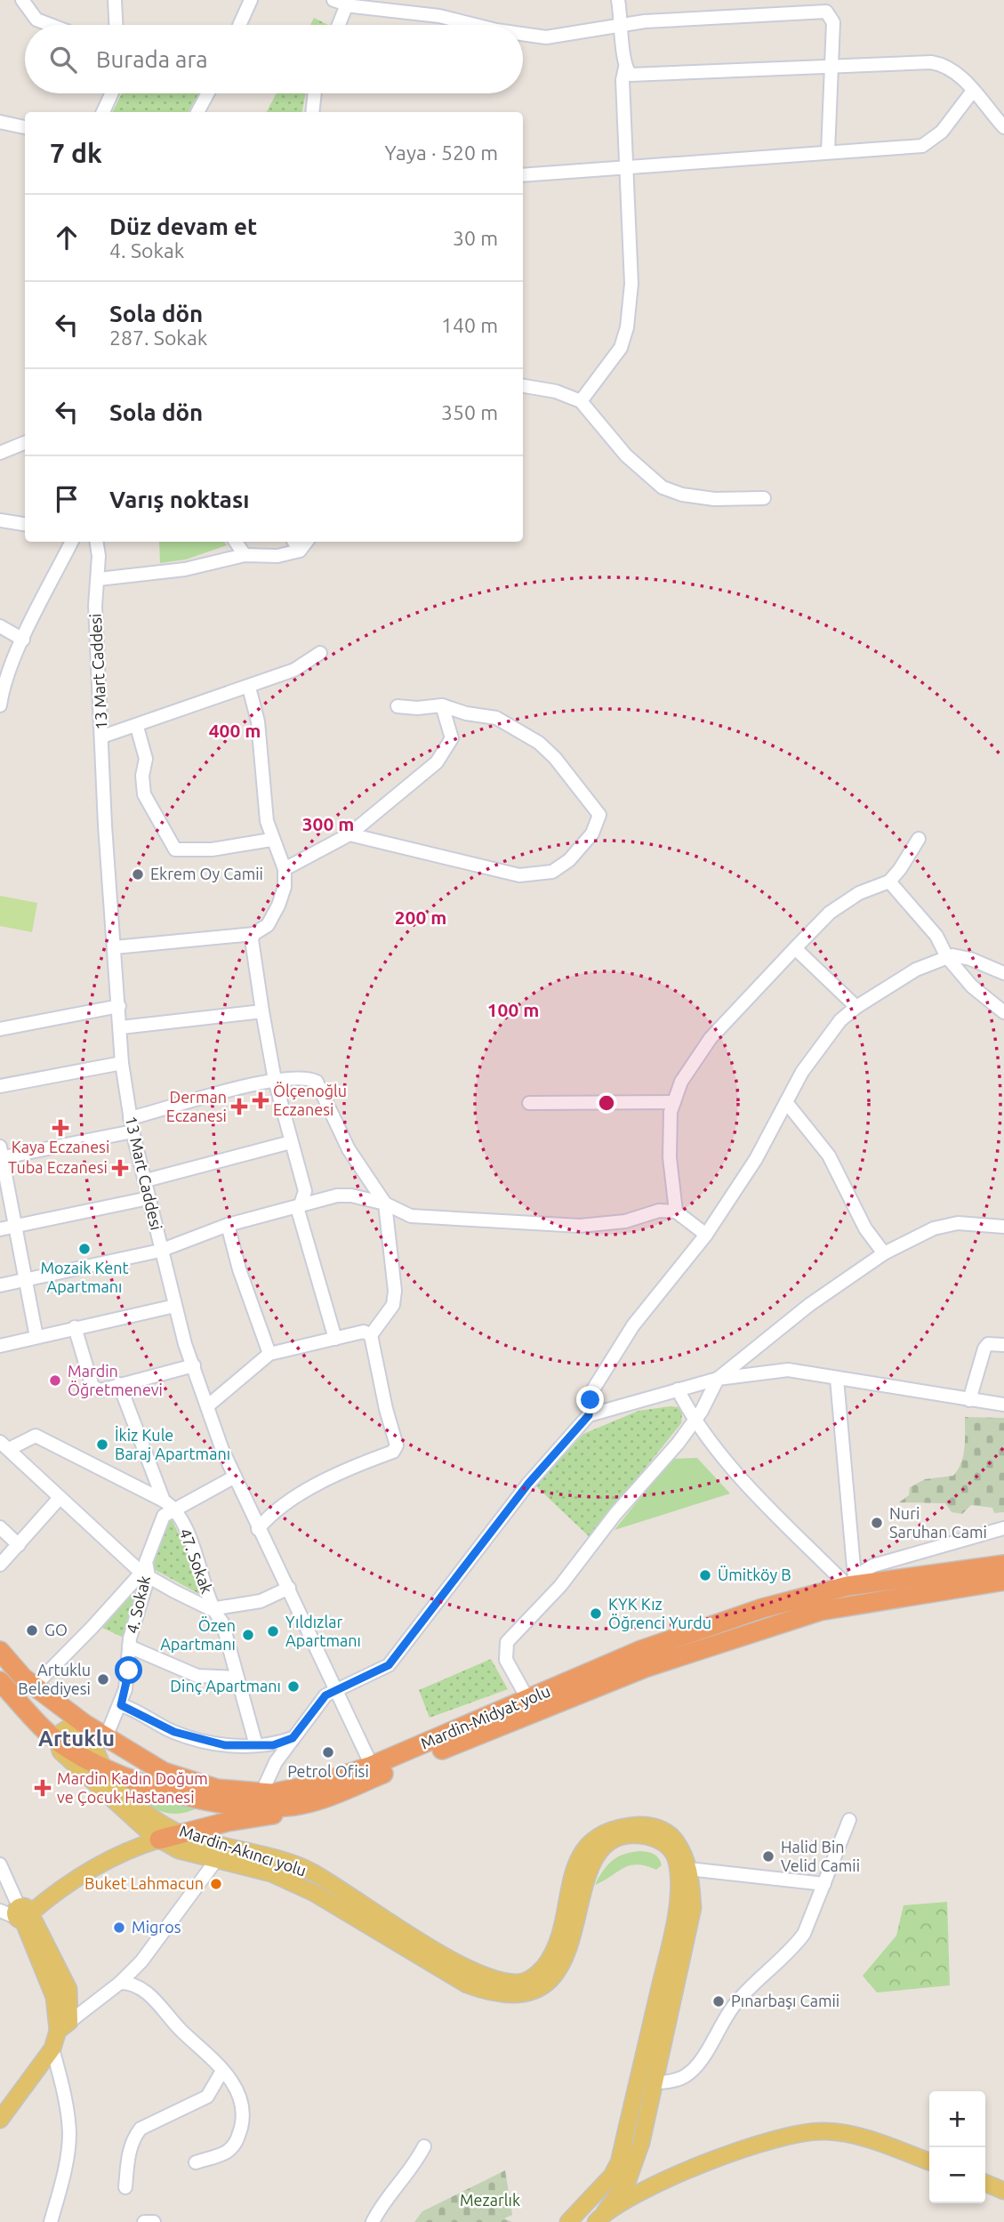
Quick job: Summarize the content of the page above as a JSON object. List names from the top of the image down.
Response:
{
  "streets": {
    "highway": ["Mardin-Midyat yolu"],
    "main road": ["Mardin-Akıncı yolu"],
    "street": ["13 Mart Caddesi", "47. Sokak", "4. Sokak"]
  },
  "crossings": [
    ["13 Mart Caddesi", "4. Sokak"],
    ["13 Mart Caddesi", "Mardin-Midyat yolu"],
    ["47. Sokak", "4. Sokak"],
    ["4. Sokak", "Mardin-Midyat yolu"],
    ["Mardin-Midyat yolu", "Mardin-Akıncı yolu"]
  ],
  "districts": ["Artuklu"],
  "parks": ["Mezarlık"],
  "places": {
    "other": [
      "Ekrem Oy Camii",
      "Mozaik Kent Apartmanı",
      "Mardin Öğretmenevi",
      "İkiz Kule Baraj Apartmanı",
      "Nuri Saruhan Cami",
      "Ümitköy B",
      "KYK Kız Öğrenci Yurdu",
      "GO",
      "Yıldızlar Apartmanı",
      "Özen Apartmanı",
      "Artuklu Belediyesi",
      "Dinç Apartmanı",
      "Petrol Ofisi",
      "Halid Bin Velid Camii",
      "Buket Lahmacun",
      "Migros",
      "Pınarbaşı Camii"
    ],
    "health": [
      "Ölçenoğlu Eczanesi",
      "Derman Eczanesi",
      "Kaya Eczanesi",
      "Tuba Eczanesi",
      "Mardin Kadın Doğum ve Çocuk Hastanesi"
    ]
  },
  "page": {
    "search": "Burada ara",
    "heading": ["7 dk", "Yaya · 520 m"],
    "list": [
      ["Düz devam et", "4. Sokak", "30 m"],
      ["Sola dön", "287. Sokak", "140 m"],
      ["Sola dön", "350 m"],
      "Varış noktası"
    ],
    "map_buttons": ["+", "−"]
  },
  "rings": [
    "400 m",
    "300 m",
    "200 m",
    "100 m"
  ]
}
